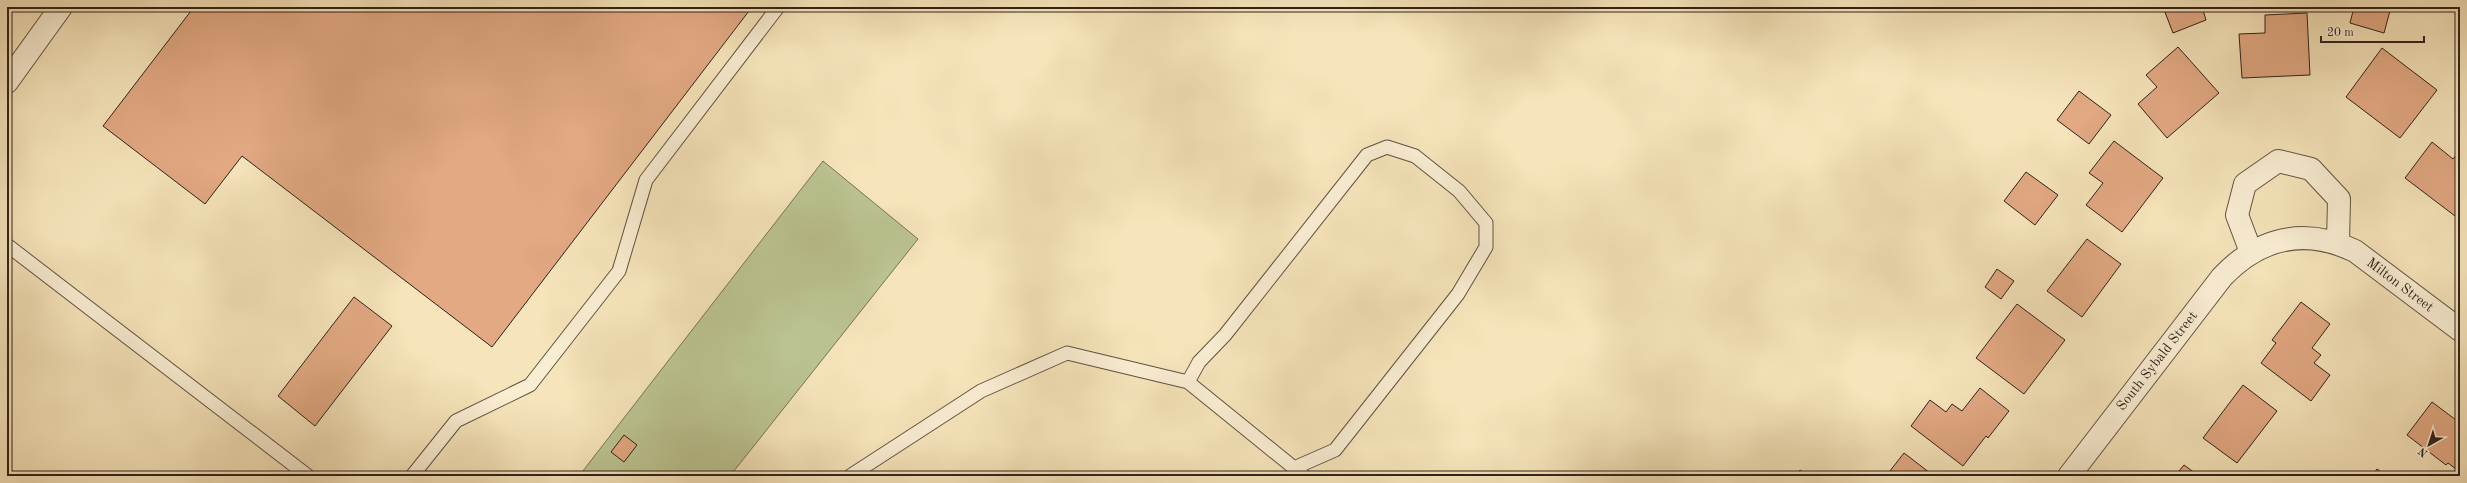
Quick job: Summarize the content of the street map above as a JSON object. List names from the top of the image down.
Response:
{
  "streets": {
    "street": ["Milton Street", "South Sybald Street"]
  },
  "crossings": [
    ["Milton Street", "South Sybald Street"]
  ],
  "scale_bar": "20 m",
  "north": "bottom left"
}
